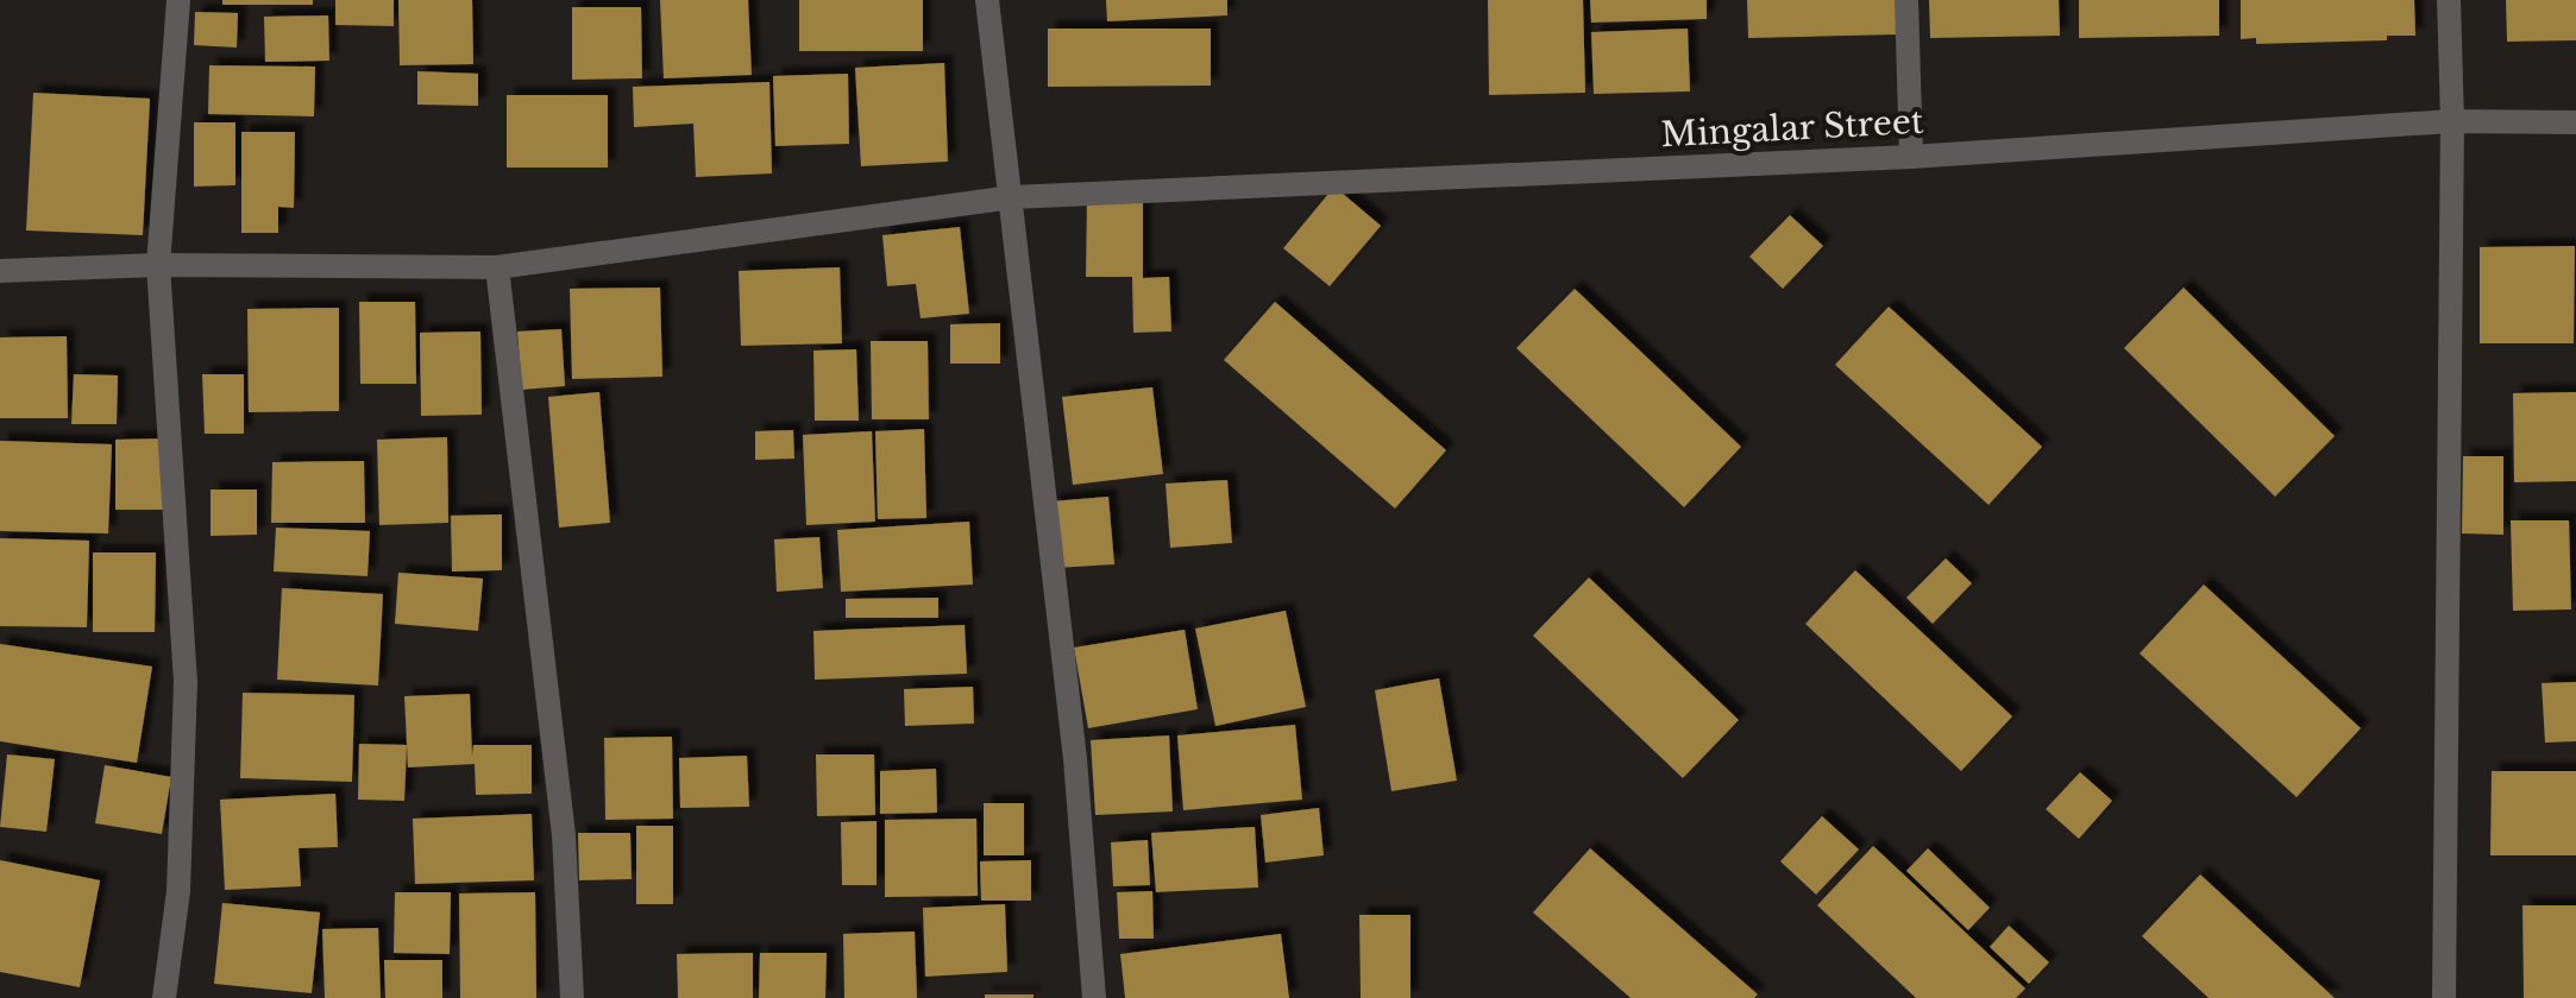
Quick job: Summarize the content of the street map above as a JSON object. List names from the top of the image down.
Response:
{
  "streets": {
    "street": ["Mingalar Street"]
  }
}
